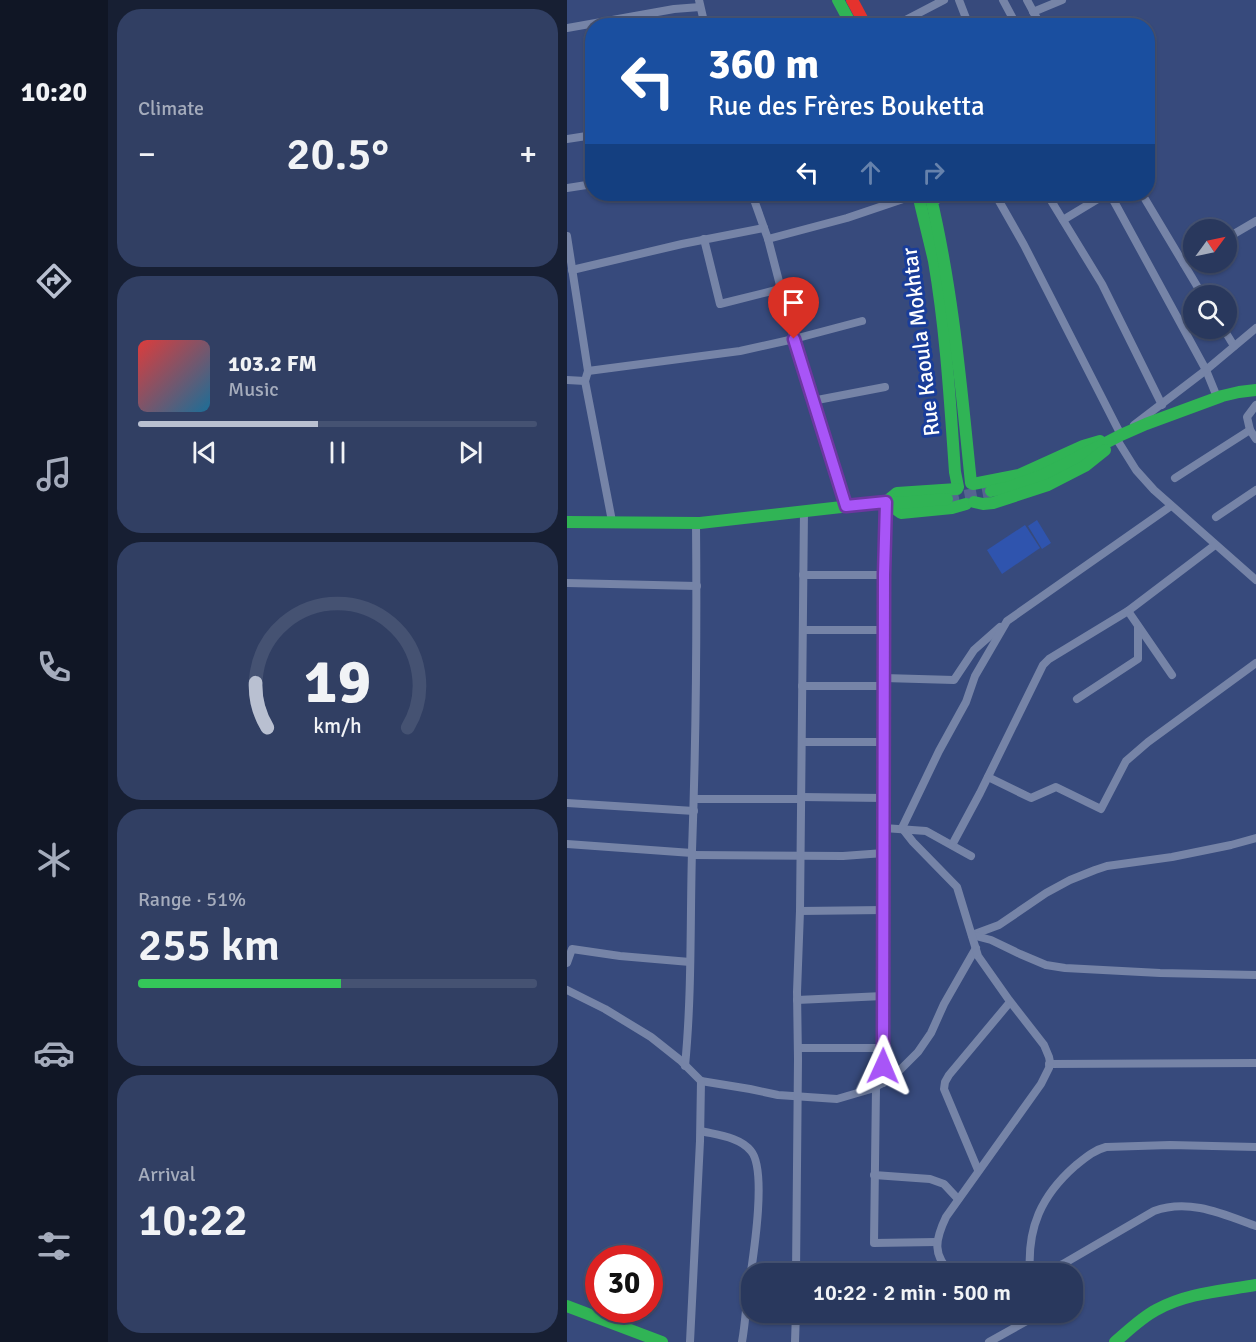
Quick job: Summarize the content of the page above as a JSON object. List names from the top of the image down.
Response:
{
  "streets": {
    "main road": ["Rue Kaoula Mokhtar"]
  },
  "north": "top right",
  "page": {
    "tabs": "10:20",
    "tile": [
      "Climate",
      ["Range · 51%", "255 km"],
      ["Arrival", "10:22"]
    ],
    "turn": ["360 m", "Rue des Frères Bouketta"],
    "heat": ["−", "20.5°", "+"],
    "song": ["103.2 FM", "Music"],
    "limit": "30",
    "trip": "10:22 · 2 min · 500 m",
    "gauge": ["19", "km/h"]
  }
}
